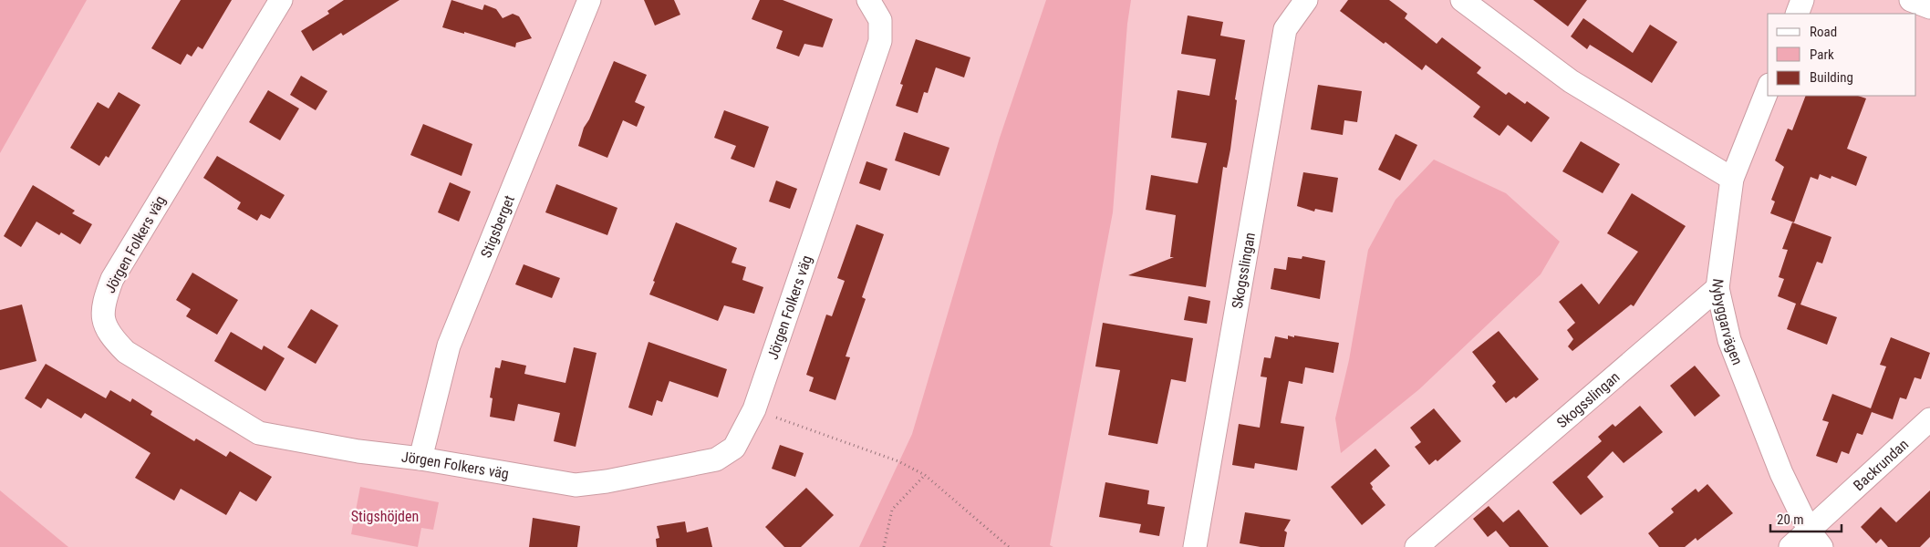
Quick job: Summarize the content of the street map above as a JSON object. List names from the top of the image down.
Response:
{
  "streets": {
    "street": [
      "Stigsberget",
      "Jörgen Folkers väg",
      "Skogsslingan",
      "Nybyggarvägen",
      "Backrundan"
    ]
  },
  "crossings": [
    ["Stigsberget", "Jörgen Folkers väg"],
    ["Skogsslingan", "Nybyggarvägen"],
    ["Nybyggarvägen", "Backrundan"]
  ],
  "parks": ["Stigshöjden"],
  "legend": ["Road", "Park", "Building"],
  "scale_bar": "20 m"
}
